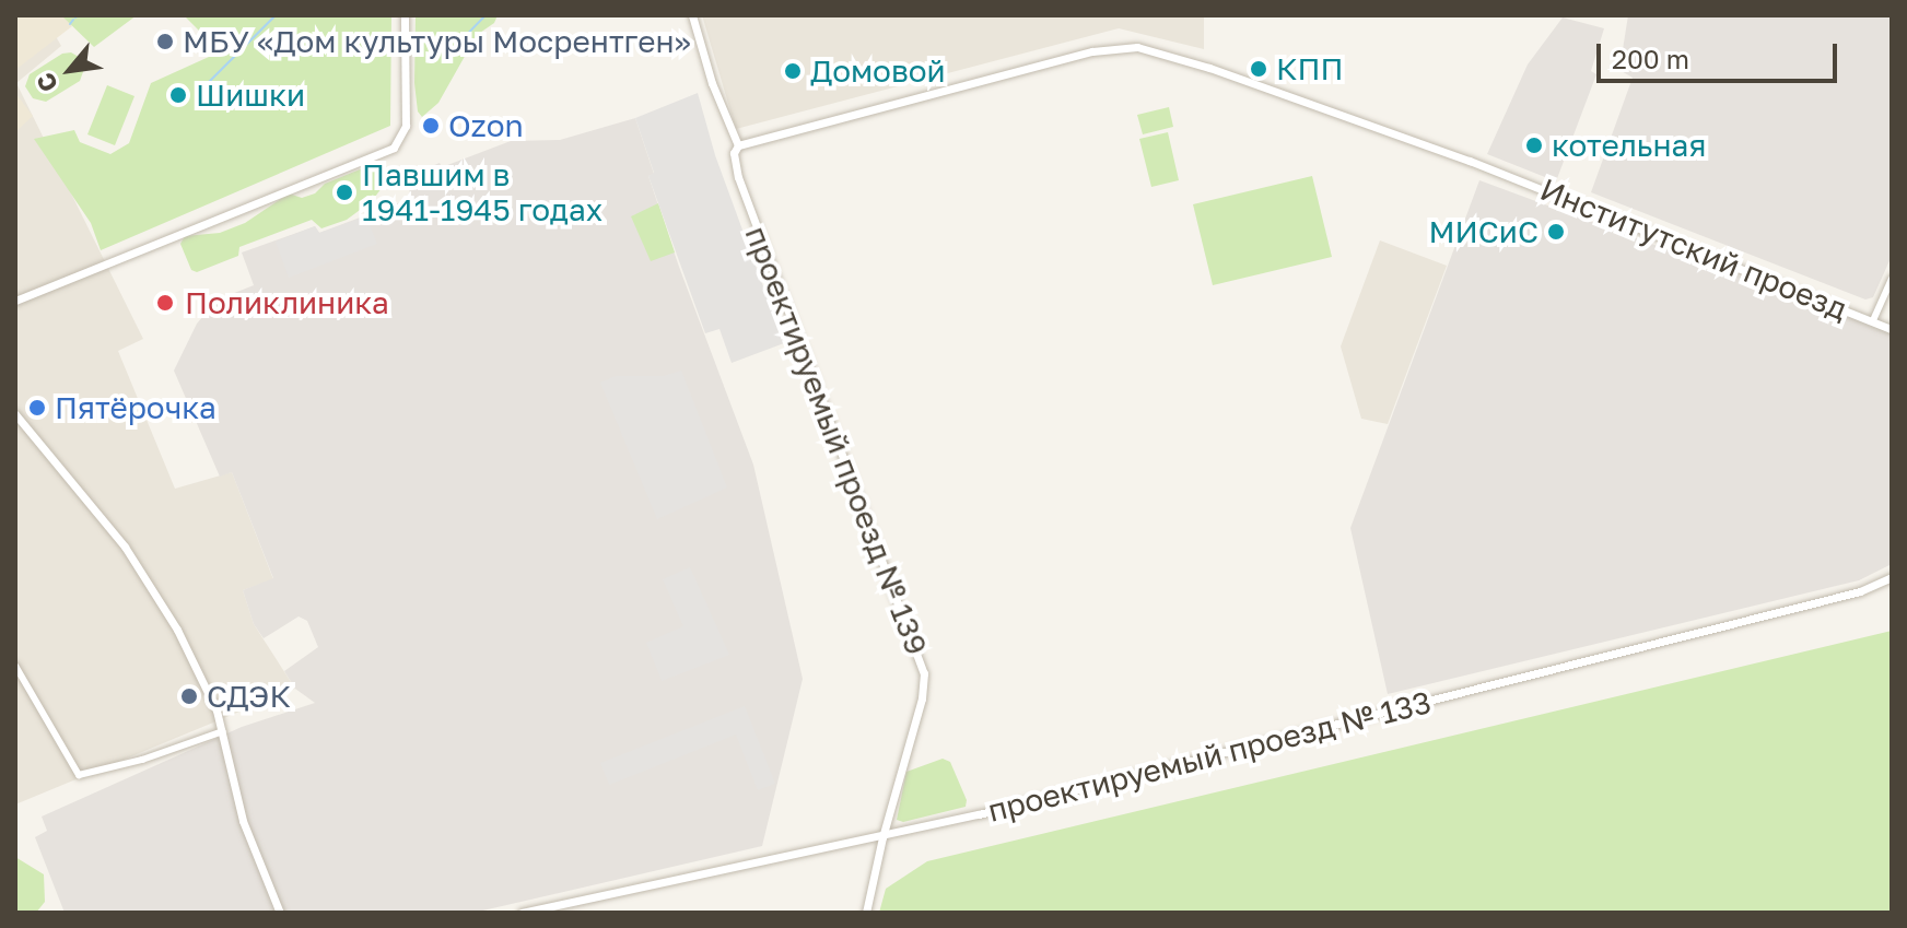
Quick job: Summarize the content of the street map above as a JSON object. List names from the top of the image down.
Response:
{
  "streets": {
    "street": ["Институтский проезд", "проектируемый проезд № 139", "проектируемый проезд № 133"]
  },
  "crossings": [
    ["Институтский проезд", "проектируемый проезд № 139"],
    ["проектируемый проезд № 139", "проектируемый проезд № 133"]
  ],
  "places": [
    "МБУ «Дом культуры Мосрентген»",
    "КПП",
    "Домовой",
    "Шишки",
    "Ozon",
    "котельная",
    "Павшим в 1941-1945 годах",
    "МИСиС",
    "Поликлиника",
    "Пятёрочка",
    "СДЭК"
  ],
  "scale_bar": "200 m",
  "north": "bottom left"
}
